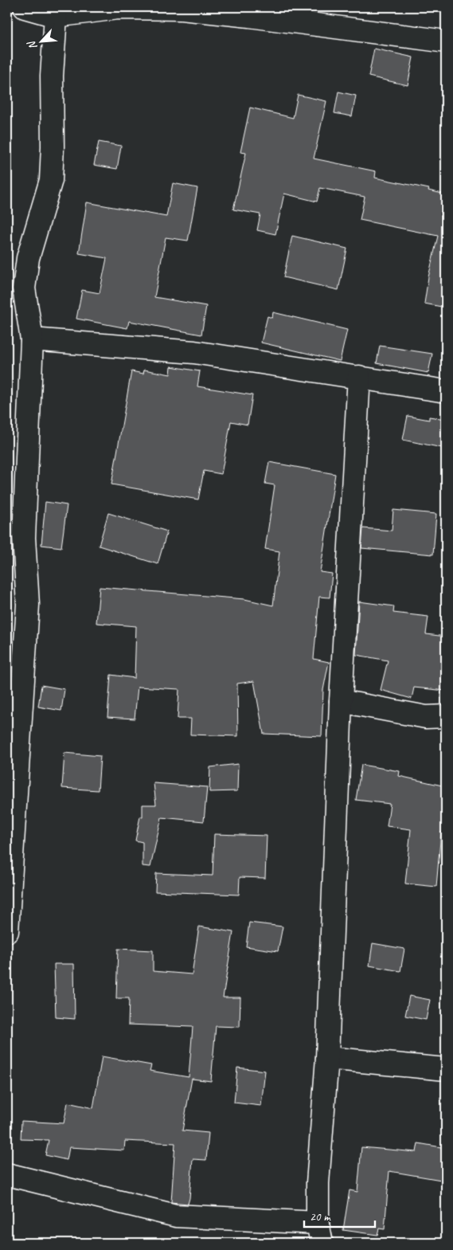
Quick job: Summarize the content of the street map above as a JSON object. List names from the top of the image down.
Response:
{
  "scale_bar": "20 m",
  "north": "bottom left"
}
